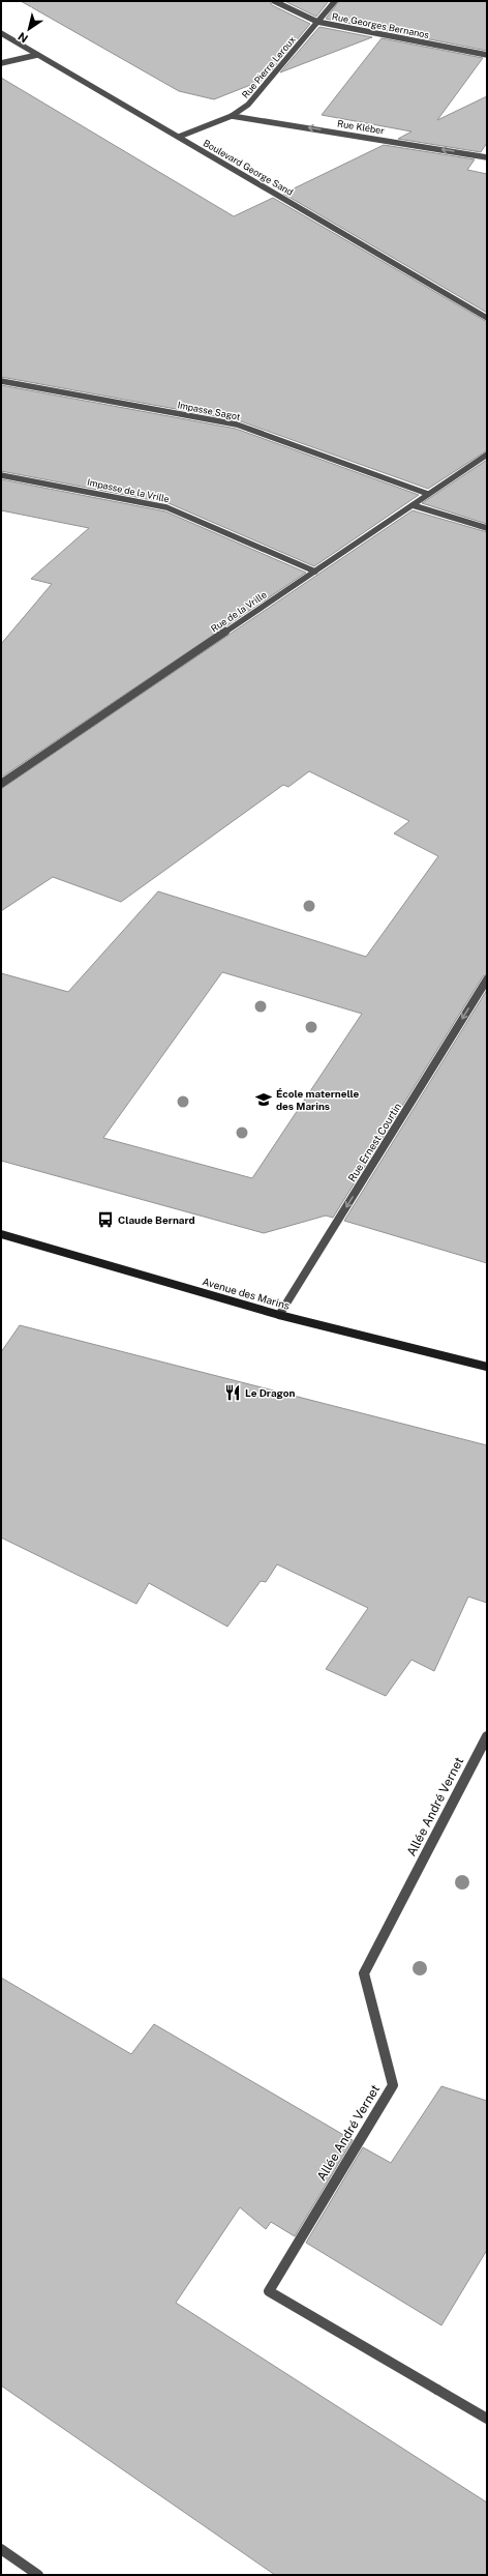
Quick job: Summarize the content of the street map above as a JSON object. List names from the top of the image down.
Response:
{
  "streets": {
    "main road": ["Avenue des Marins"],
    "street": [
      "Rue Georges Bernanos",
      "Rue Pierre Leroux",
      "Rue Kléber",
      "Boulevard George Sand",
      "Impasse Sagot",
      "Impasse de la Vrille",
      "Rue de la Vrille",
      "Rue Ernest Courtin",
      "Allée André Vernet"
    ]
  },
  "crossings": [
    ["Rue Georges Bernanos", "Rue Pierre Leroux"],
    ["Rue Pierre Leroux", "Rue Kléber"],
    ["Rue Pierre Leroux", "Boulevard George Sand"],
    ["Impasse Sagot", "Rue de la Vrille"],
    ["Impasse de la Vrille", "Rue de la Vrille"],
    ["Rue Ernest Courtin", "Avenue des Marins"]
  ],
  "one_way": ["Rue Kléber", "Rue Ernest Courtin"],
  "places": {
    "school or university": ["École maternelle des Marins"],
    "bus stop": ["Claude Bernard"],
    "restaurant": ["Le Dragon"]
  },
  "north": "bottom left"
}
